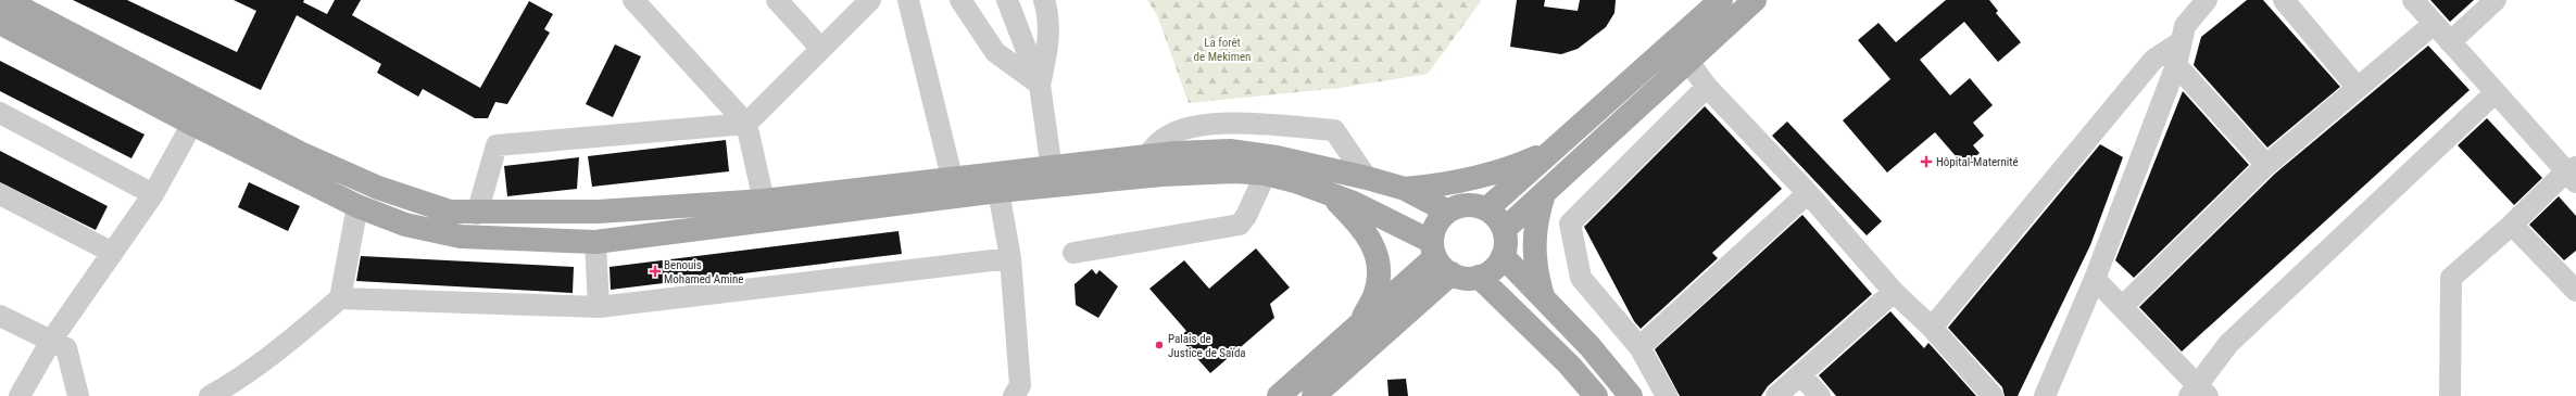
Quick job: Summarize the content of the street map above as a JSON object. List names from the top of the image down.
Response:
{
  "parks": ["La forêt de Mekimen"],
  "places": {
    "health": ["Hôpital-Maternité", "Benouis Mohamed Amine"],
    "other": ["Palais de Justice de Saïda"]
  }
}
